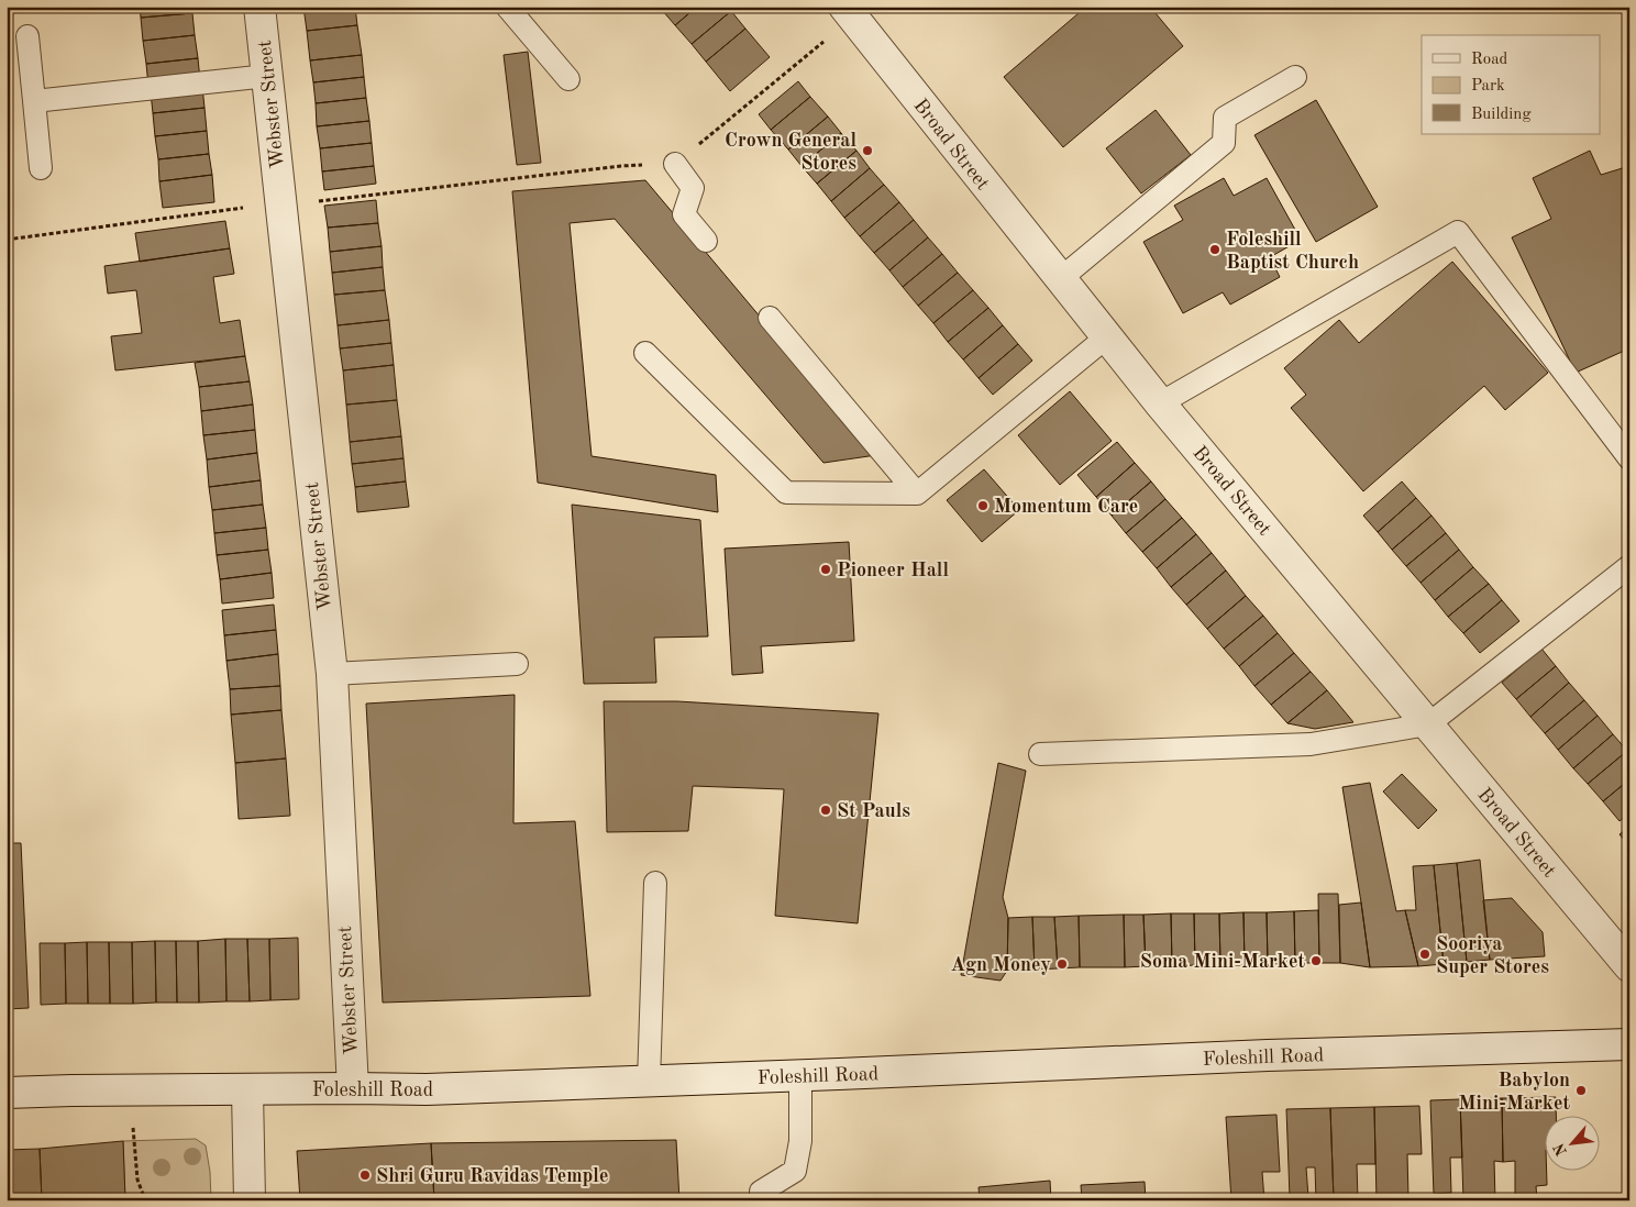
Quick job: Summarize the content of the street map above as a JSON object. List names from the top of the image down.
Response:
{
  "streets": {
    "street": ["Webster Street", "Broad Street", "Foleshill Road"]
  },
  "crossings": [
    ["Webster Street", "Foleshill Road"]
  ],
  "places": [
    "Crown General Stores",
    "Foleshill Baptist Church",
    "Momentum Care",
    "Pioneer Hall",
    "St Pauls",
    "Sooriya Super Stores",
    "Soma Mini-Market",
    "Agn Money",
    "Babylon Mini-Market",
    "Shri Guru Ravidas Temple"
  ],
  "legend": ["Road", "Park", "Building"],
  "north": "bottom left"
}
